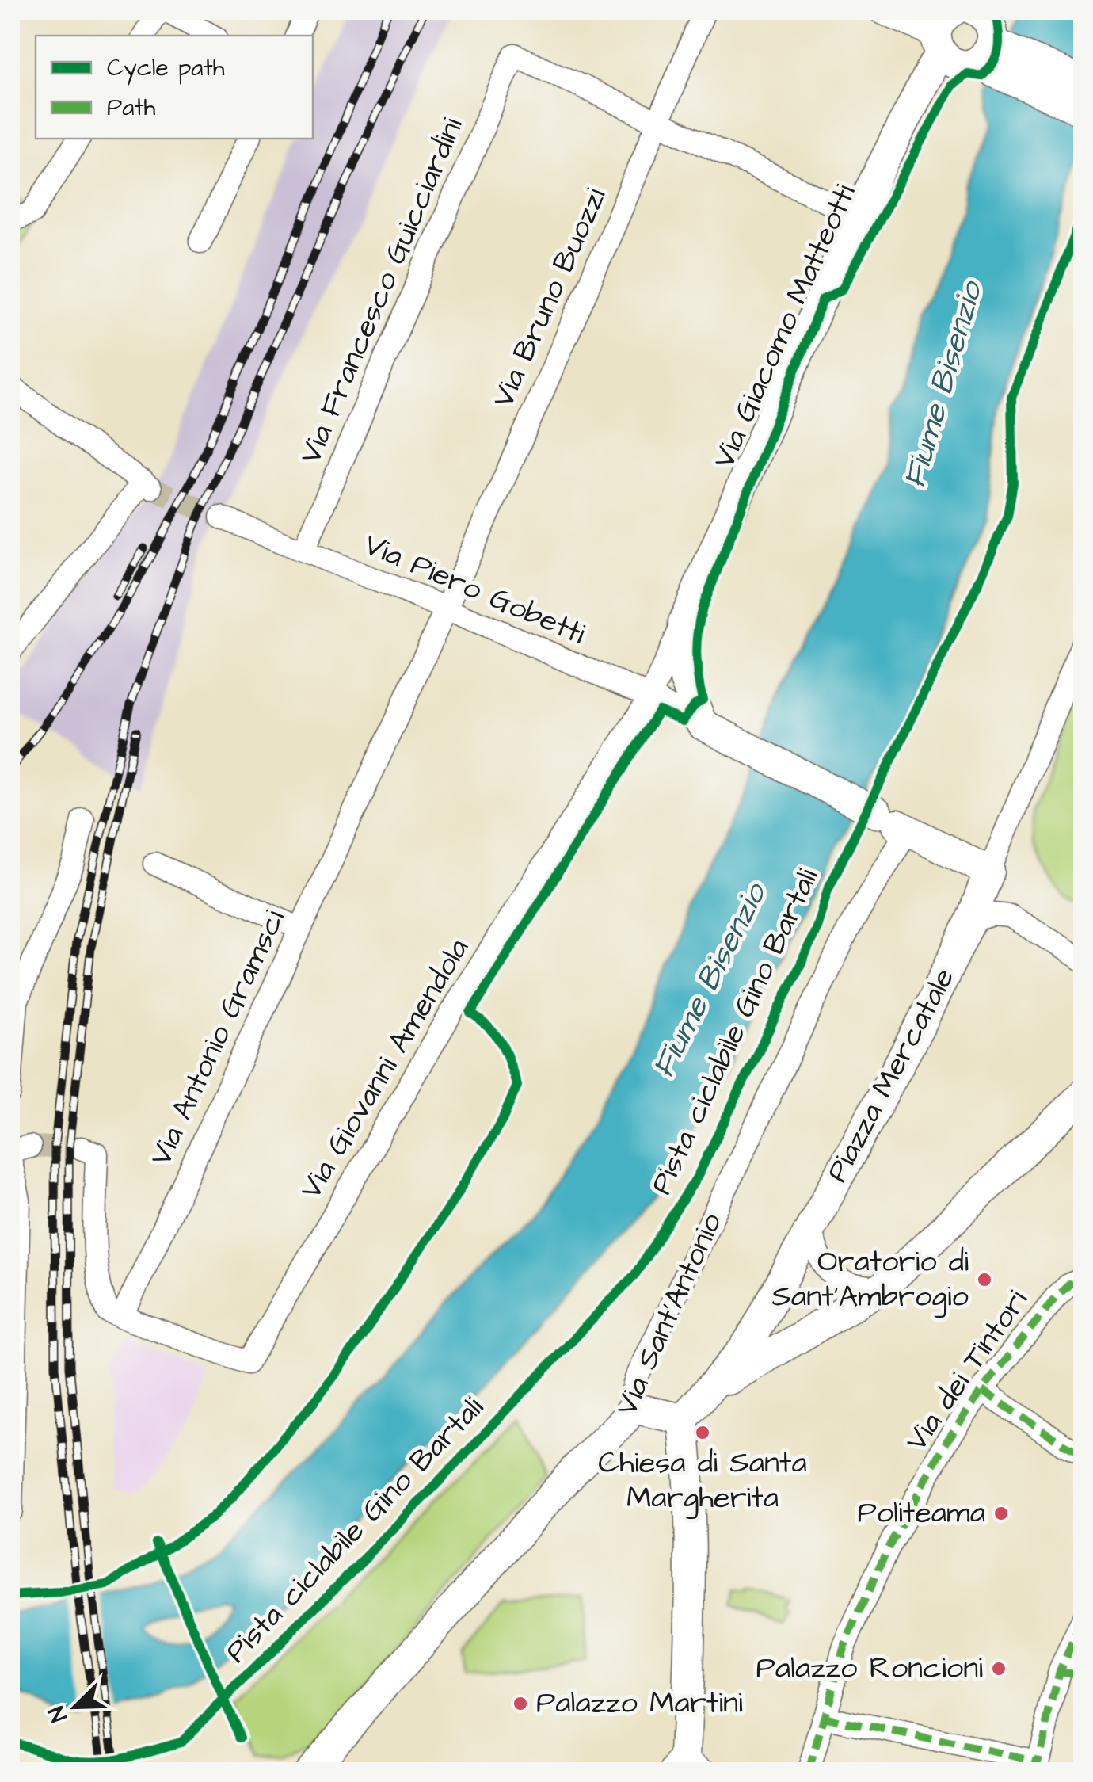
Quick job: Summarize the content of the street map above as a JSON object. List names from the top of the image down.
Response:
{
  "streets": {
    "street": [
      "Via Francesco Guicciardini",
      "Via Bruno Buozzi",
      "Via Giacomo Matteotti",
      "Via Piero Gobetti",
      "Via Antonio Gramsci",
      "Via Giovanni Amendola",
      "Piazza Mercatale",
      "Via Sant'Antonio",
      "Via dei Tintori"
    ],
    "cycle path": ["Pista ciclabile Gino Bartali"]
  },
  "crossings": [
    ["Via Francesco Guicciardini", "Via Bruno Buozzi"],
    ["Via Francesco Guicciardini", "Via Piero Gobetti"],
    ["Via Bruno Buozzi", "Via Piero Gobetti"],
    ["Via Bruno Buozzi", "Via Antonio Gramsci"],
    ["Via Giacomo Matteotti", "Via Piero Gobetti"],
    ["Via Giacomo Matteotti", "Via Giovanni Amendola"],
    ["Via Piero Gobetti", "Via Antonio Gramsci"],
    ["Via Piero Gobetti", "Via Giovanni Amendola"],
    ["Via Antonio Gramsci", "Via Giovanni Amendola"]
  ],
  "water": ["Fiume Bisenzio"],
  "places": [
    "Oratorio di Sant'Ambrogio",
    "Chiesa di Santa Margherita",
    "Politeama",
    "Palazzo Roncioni",
    "Palazzo Martini"
  ],
  "legend": ["Cycle path", "Path"],
  "north": "bottom left"
}
